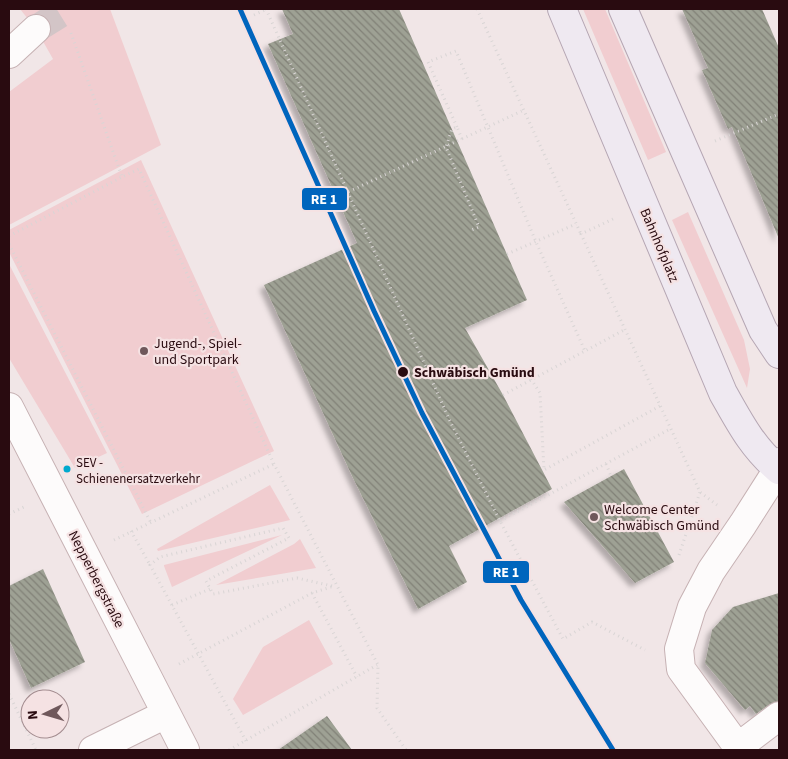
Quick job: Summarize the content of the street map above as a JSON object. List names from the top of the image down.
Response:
{
  "streets": {
    "main road": ["Bahnhofplatz"],
    "street": ["Nepperbergstraße"]
  },
  "places": [
    "Jugend-, Spiel- und Sportpark",
    "Schwäbisch Gmünd",
    "SEV - Schienenersatzverkehr",
    "Welcome Center Schwäbisch Gmünd"
  ],
  "north": "left"
}
